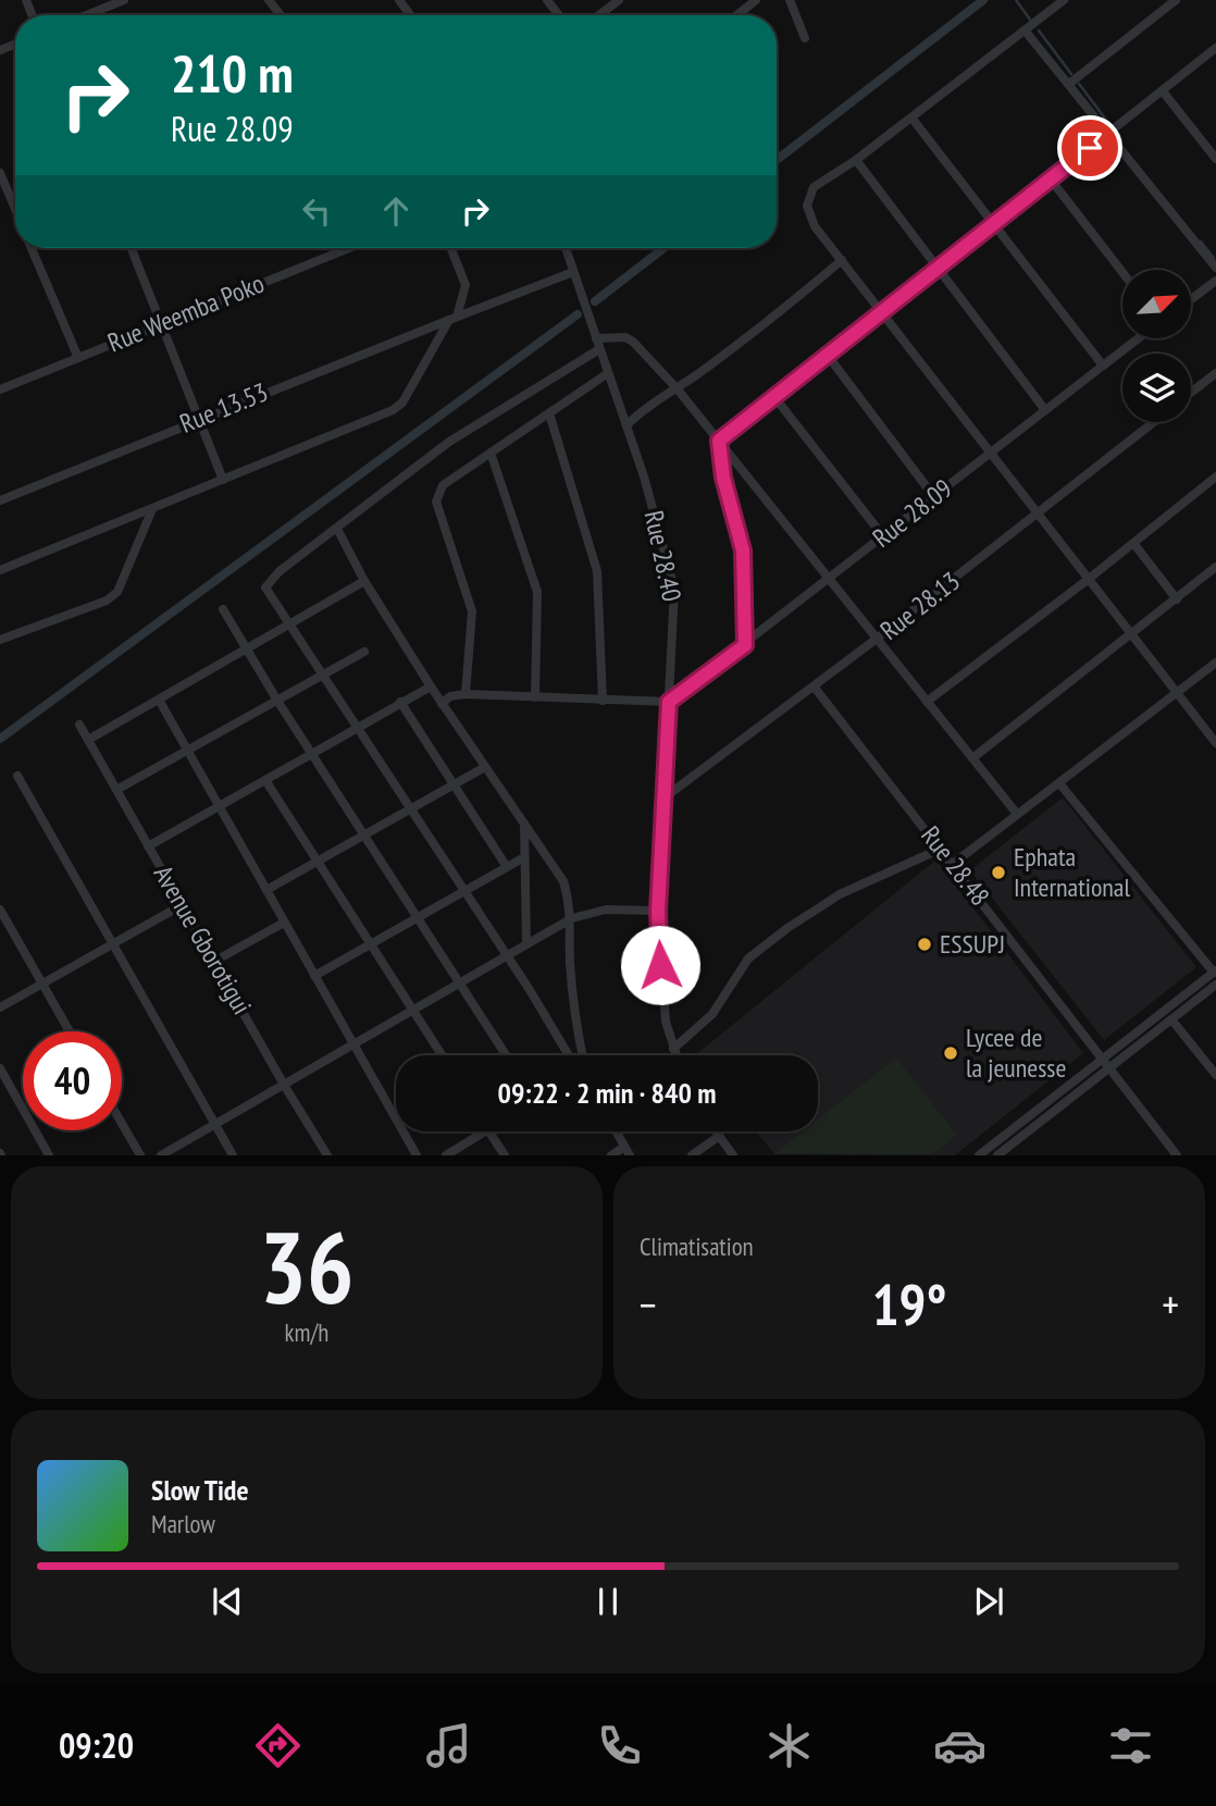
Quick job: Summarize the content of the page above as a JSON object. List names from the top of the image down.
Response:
{
  "streets": {
    "street": [
      "Rue Weemba Poko",
      "Rue 13.53",
      "Rue 28.09",
      "Rue 28.40",
      "Rue 28.13",
      "Rue 28.48",
      "Avenue Gborotigui"
    ]
  },
  "crossings": [
    ["Rue 13.53", "Rue 28.40"],
    ["Rue 28.09", "Rue 28.40"],
    ["Rue 28.40", "Rue 28.13"],
    ["Rue 28.13", "Rue 28.48"]
  ],
  "places": ["Ephata International", "ESSUPJ", "Lycee de la jeunesse"],
  "north": "top right",
  "page": {
    "turn": ["210 m", "Rue 28.09"],
    "limit": "40",
    "trip": "09:22 · 2 min · 840 m",
    "tile": [
      ["36", "km/h"],
      "Climatisation"
    ],
    "heat": ["−", "19°", "+"],
    "song": ["Slow Tide", "Marlow"],
    "tabs": "09:20"
  }
}
